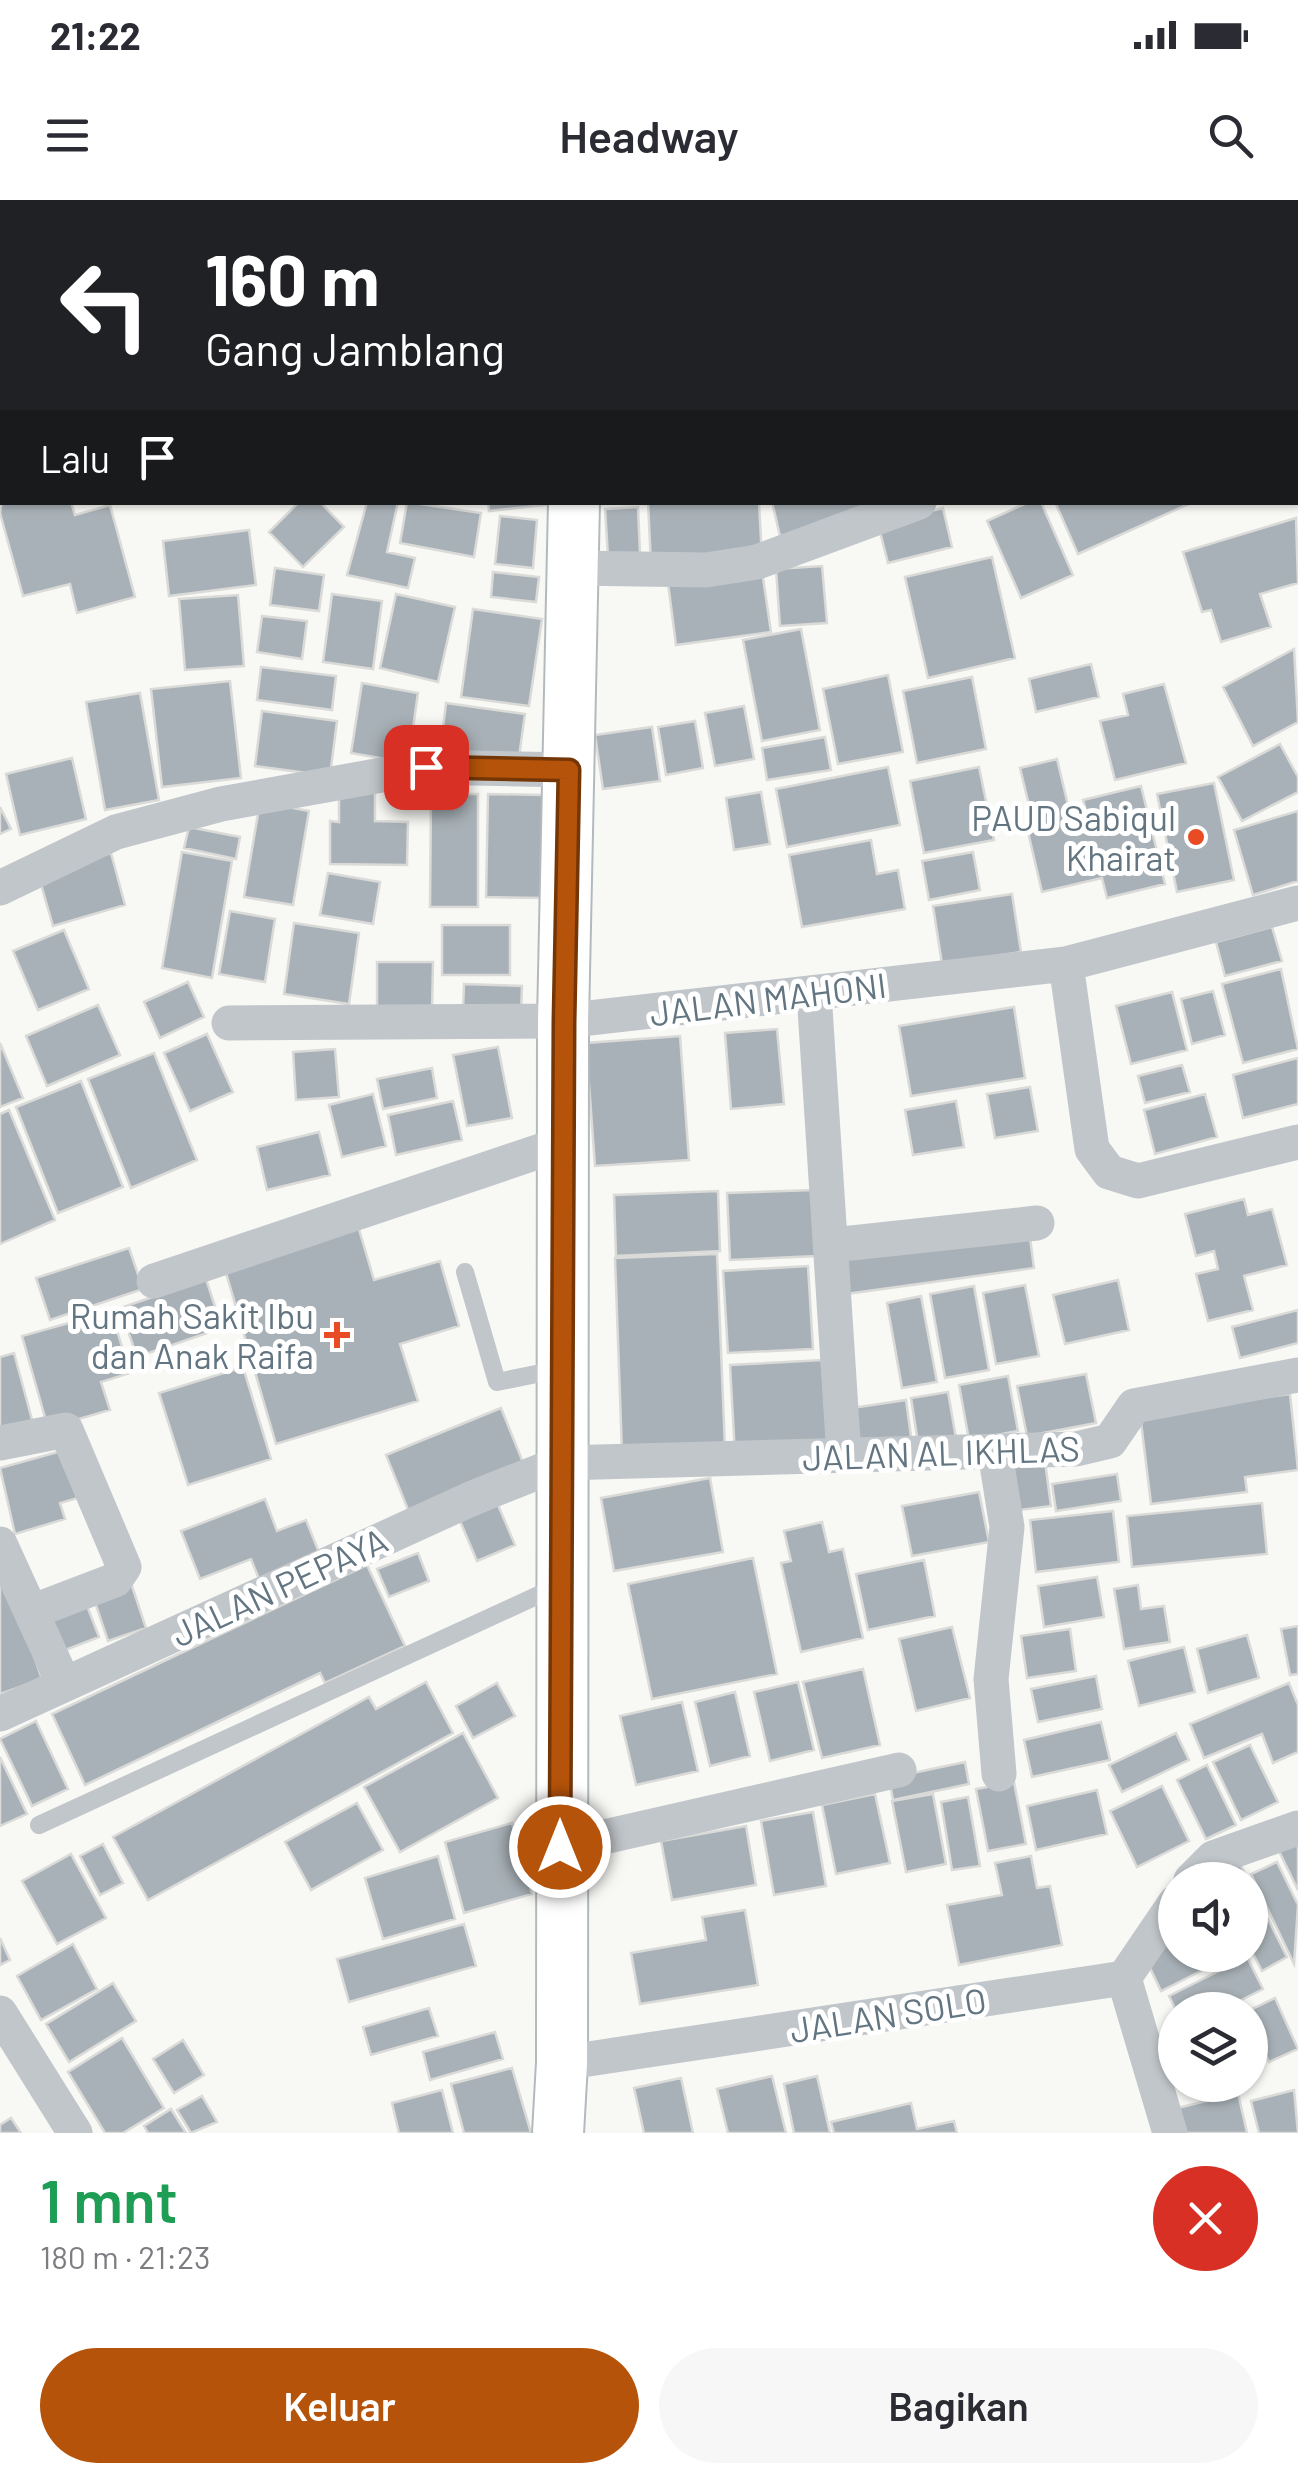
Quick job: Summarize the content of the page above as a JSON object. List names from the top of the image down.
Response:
{
  "streets": {
    "street": [
      "JALAN MAHONI",
      "JALAN AL IKHLAS",
      "JALAN PEPAYA",
      "JALAN SOLO"
    ]
  },
  "crossings": [
    ["JALAN AL IKHLAS", "JALAN PEPAYA"]
  ],
  "places": {
    "other": ["PAUD Sabiqul Khairat"],
    "health": ["Rumah Sakit Ibu dan Anak Raifa"]
  },
  "page": {
    "status": "21:22",
    "header": "Headway",
    "turn": ["160 m", "Gang Jamblang"],
    "then": "Lalu",
    "heading": ["1 mnt", "180 m · 21:23"],
    "buttons": ["Keluar", "Bagikan"]
  }
}
